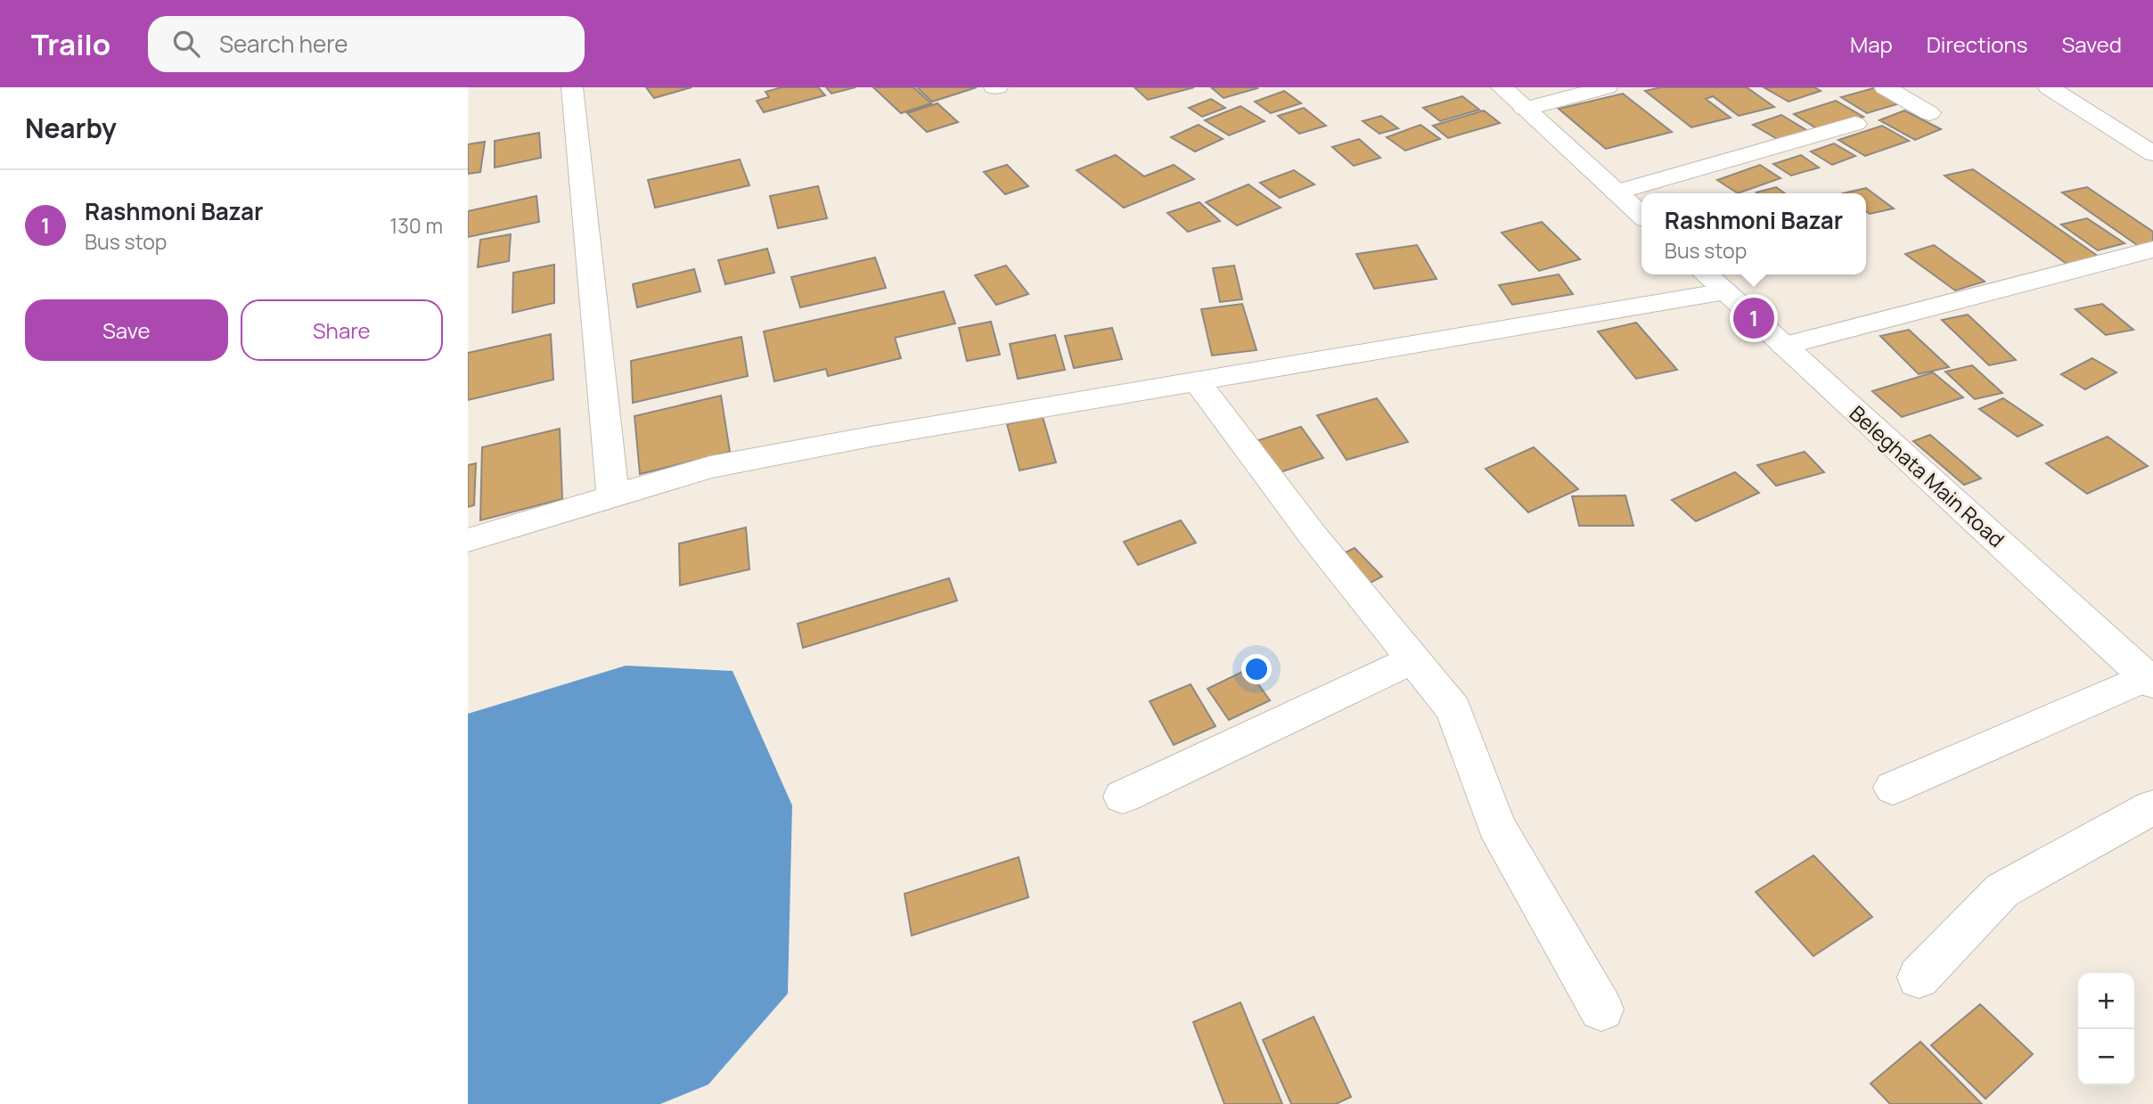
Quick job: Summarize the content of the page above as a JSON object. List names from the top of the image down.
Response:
{
  "streets": {
    "street": ["Beleghata Main Road"]
  },
  "page": {
    "header": "Trailo",
    "search": "Search here",
    "nav": ["Map", "Directions", "Saved"],
    "heading": "Nearby",
    "list": [
      {
        "mark": "1",
        "name": "Rashmoni Bazar",
        "note": "Bus stop",
        "value": "130 m"
      }
    ],
    "popup": ["Rashmoni Bazar", "Bus stop"],
    "buttons": ["Save", "Share"],
    "pins": "1",
    "map_buttons": ["+", "−"]
  }
}
